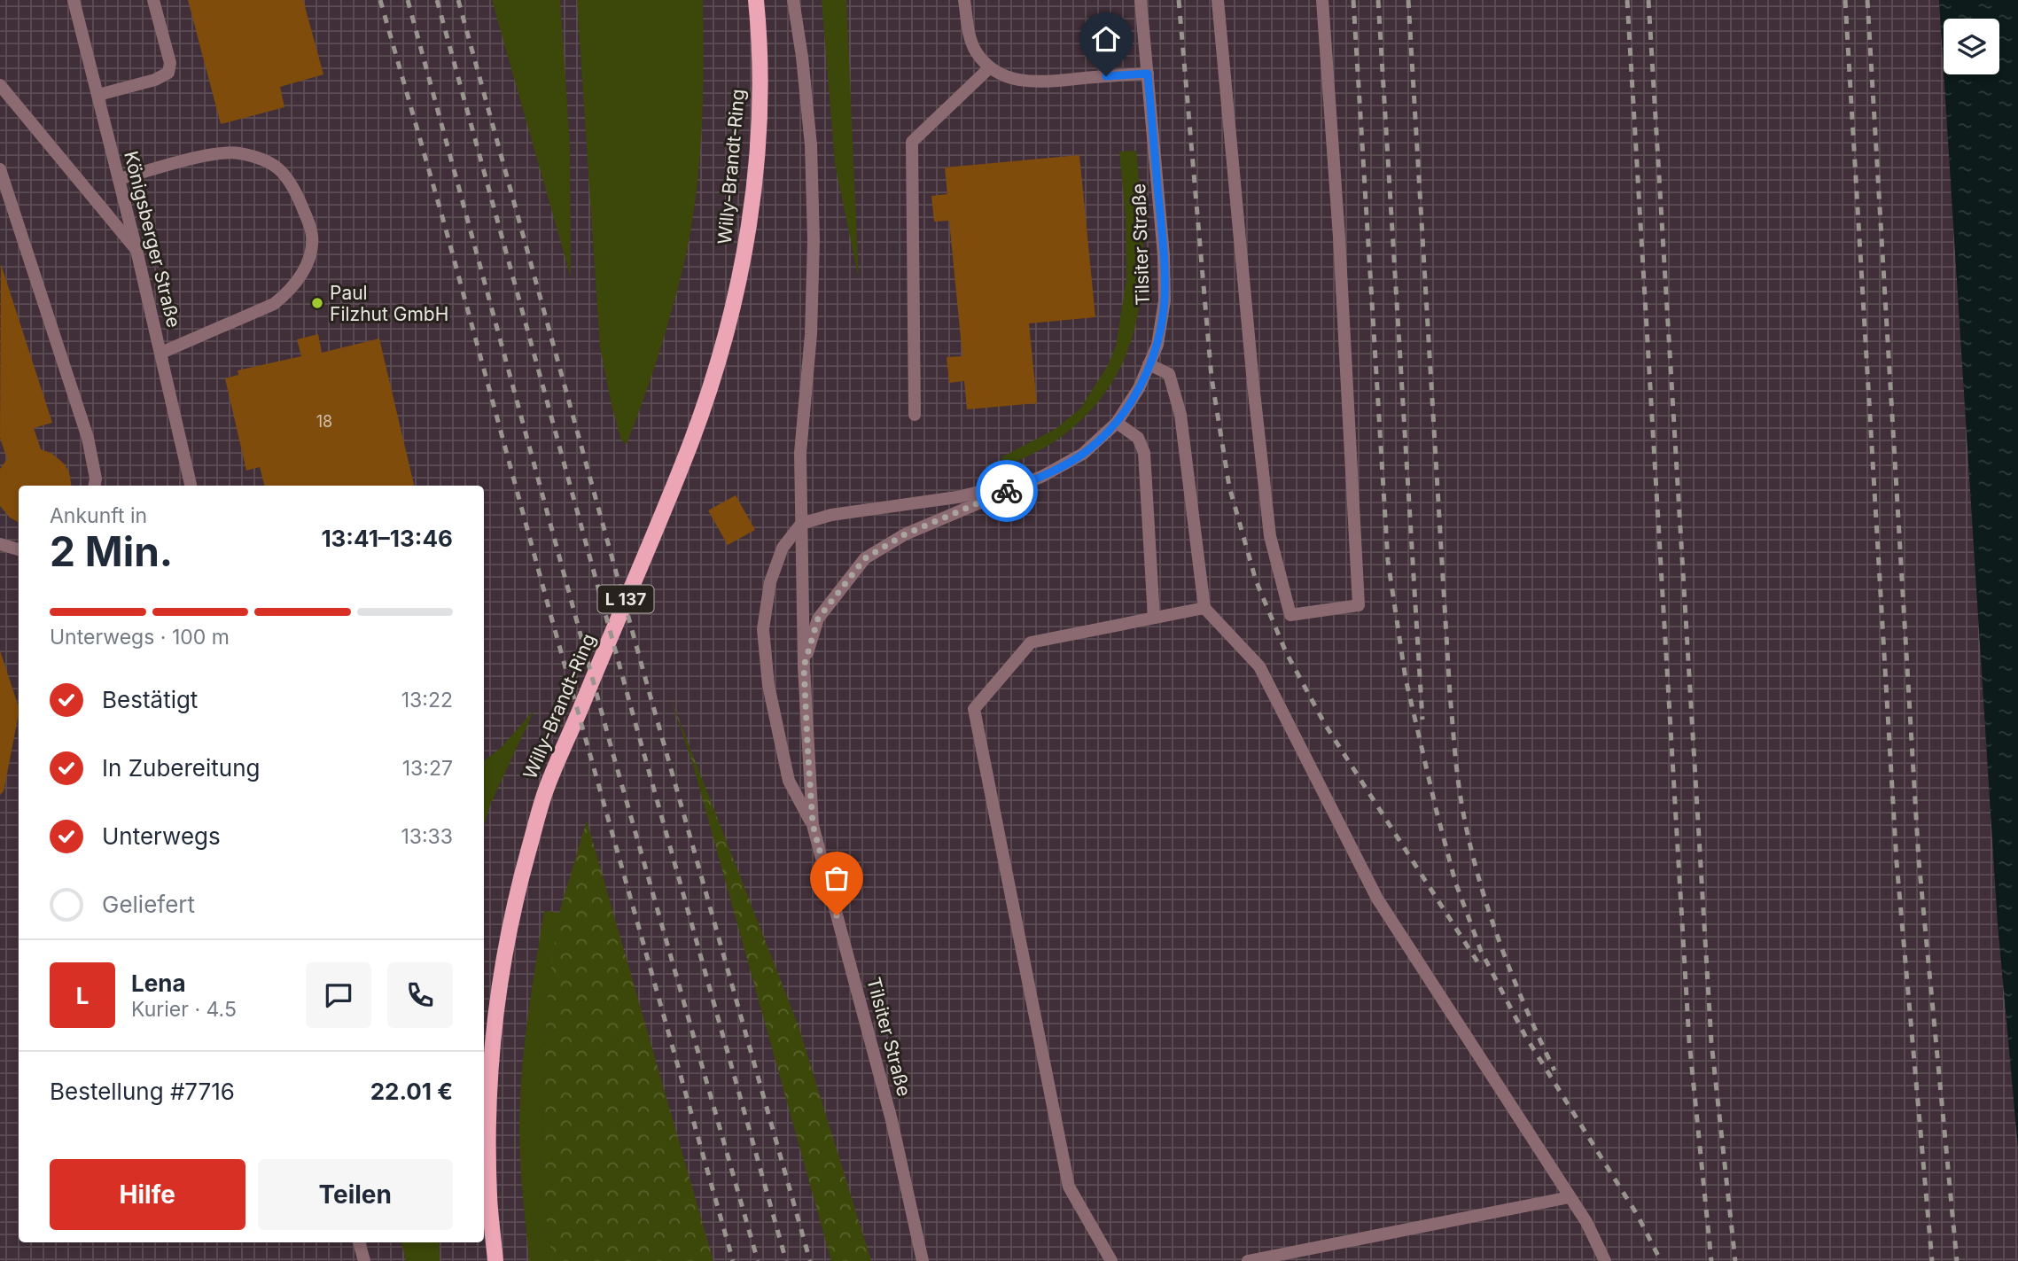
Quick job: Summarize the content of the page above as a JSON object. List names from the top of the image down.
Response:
{
  "streets": {
    "main road": ["Willy-Brandt-Ring", "L 137"],
    "street": ["Königsberger Straße", "Tilsiter Straße"]
  },
  "places": ["Paul Filzhut GmbH"],
  "house_numbers": ["18"],
  "page": {
    "heading": ["2 Min.", "Ankunft in", "13:41–13:46"],
    "panel": [
      "Lena",
      "Kurier · 4.5",
      "Bestellung #7716",
      "22.01 €"
    ],
    "bar": "Unterwegs · 100 m",
    "list": [
      ["Bestätigt", "13:22"],
      ["In Zubereitung", "13:27"],
      ["Unterwegs", "13:33"],
      "Geliefert"
    ],
    "round": "L",
    "buttons": ["Hilfe", "Teilen"]
  }
}
